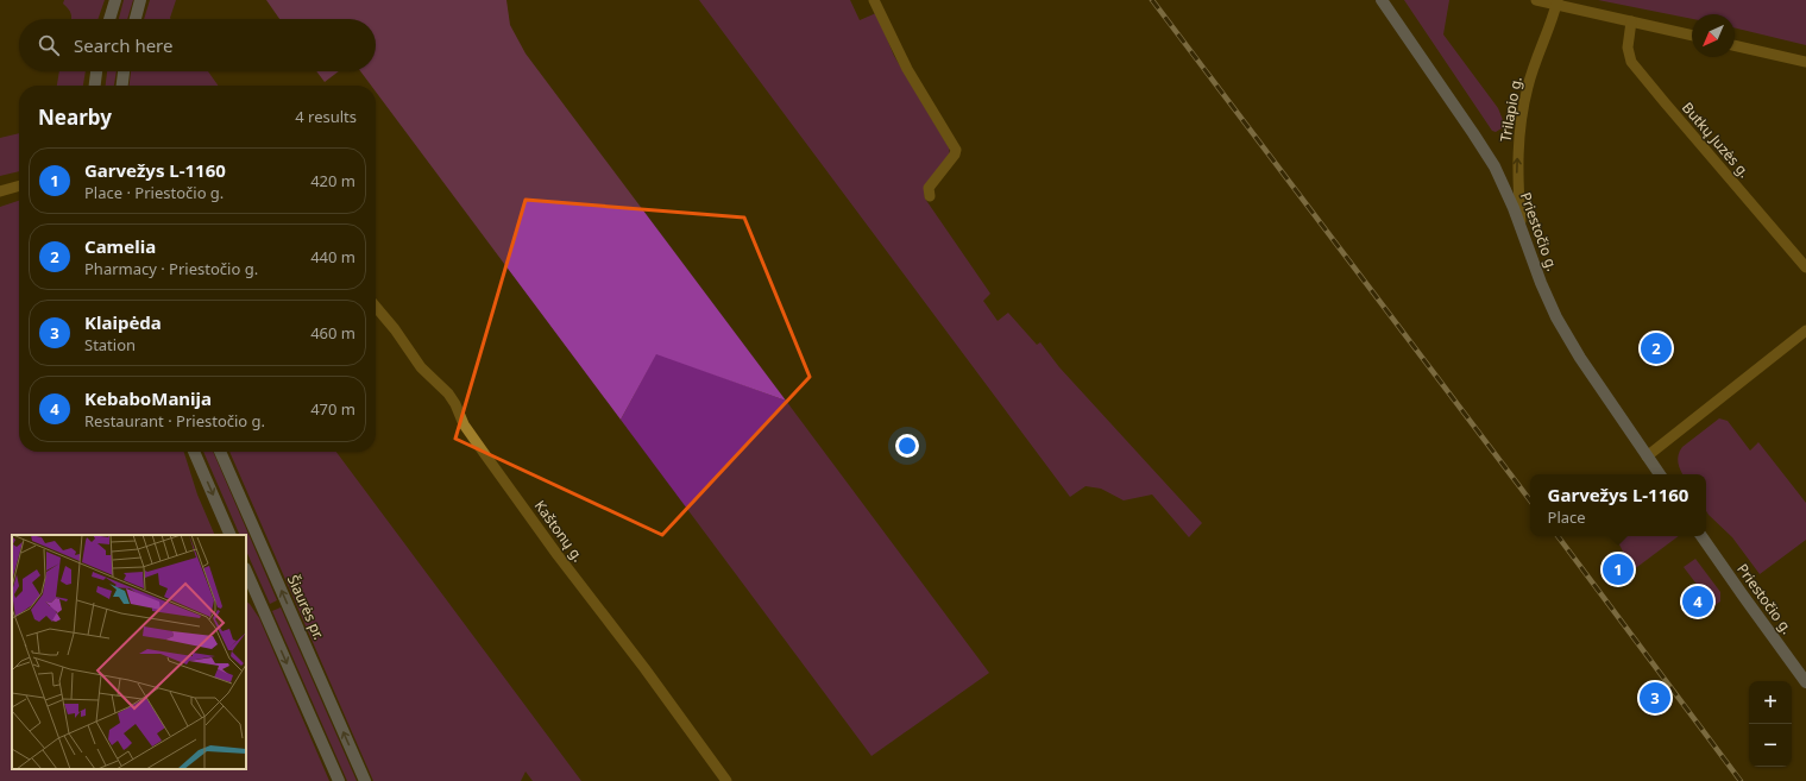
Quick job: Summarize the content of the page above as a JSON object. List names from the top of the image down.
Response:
{
  "streets": {
    "main road": ["Priestočio g.", "Šiaurės pr."],
    "street": ["Trilapio g.", "Butkų Juzės g.", "Kaštonų g."]
  },
  "crossings": [
    ["Trilapio g.", "Priestočio g."]
  ],
  "one_way": ["Trilapio g."],
  "north": "bottom left",
  "page": {
    "search": "Search here",
    "heading": ["Nearby", "4 results"],
    "list": [
      {
        "mark": "1",
        "name": "Garvežys L-1160",
        "note": "Place · Priestočio g.",
        "value": "420 m"
      },
      {
        "mark": "2",
        "name": "Camelia",
        "note": "Pharmacy · Priestočio g.",
        "value": "440 m"
      },
      {
        "mark": "3",
        "name": "Klaipėda",
        "note": "Station",
        "value": "460 m"
      },
      {
        "mark": "4",
        "name": "KebaboManija",
        "note": "Restaurant · Priestočio g.",
        "value": "470 m"
      }
    ],
    "pins": [
      "2",
      "1",
      "4",
      "3"
    ],
    "popup": ["Garvežys L-1160", "Place"],
    "map_buttons": ["+", "−"]
  }
}
